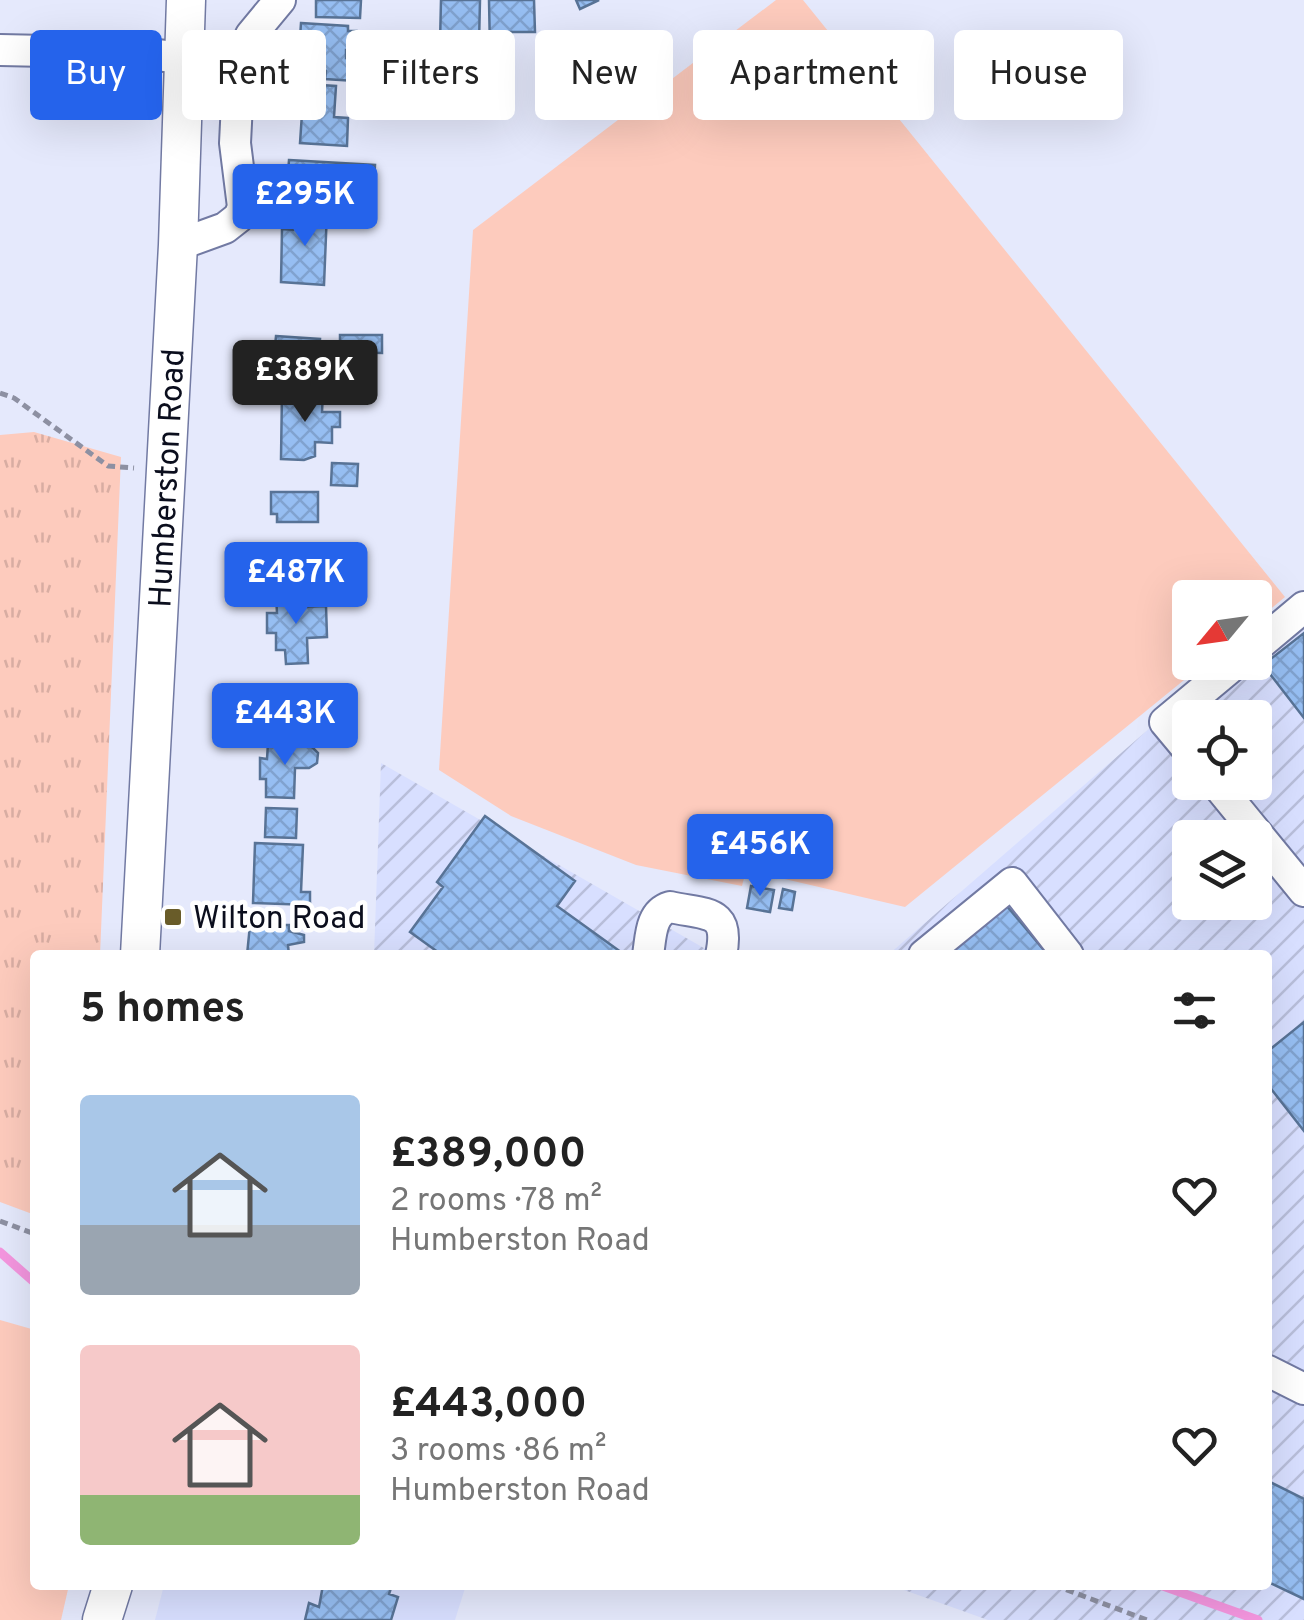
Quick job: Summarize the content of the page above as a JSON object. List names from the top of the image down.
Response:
{
  "streets": {
    "main road": ["Humberston Road"]
  },
  "places": {
    "transit": ["Wilton Road"]
  },
  "north": "bottom left",
  "page": {
    "chip": [
      "Buy",
      "Rent",
      "Filters",
      "New",
      "Apartment",
      "House"
    ],
    "price": [
      "£295K",
      "£389K",
      "£487K",
      "£443K",
      "£456K"
    ],
    "heading": "5 homes",
    "list": [
      {
        "name": "£389,000",
        "note": "2 rooms · 78 m² · Humberston Road"
      },
      {
        "name": "£443,000",
        "note": "3 rooms · 86 m² · Humberston Road"
      }
    ]
  }
}
